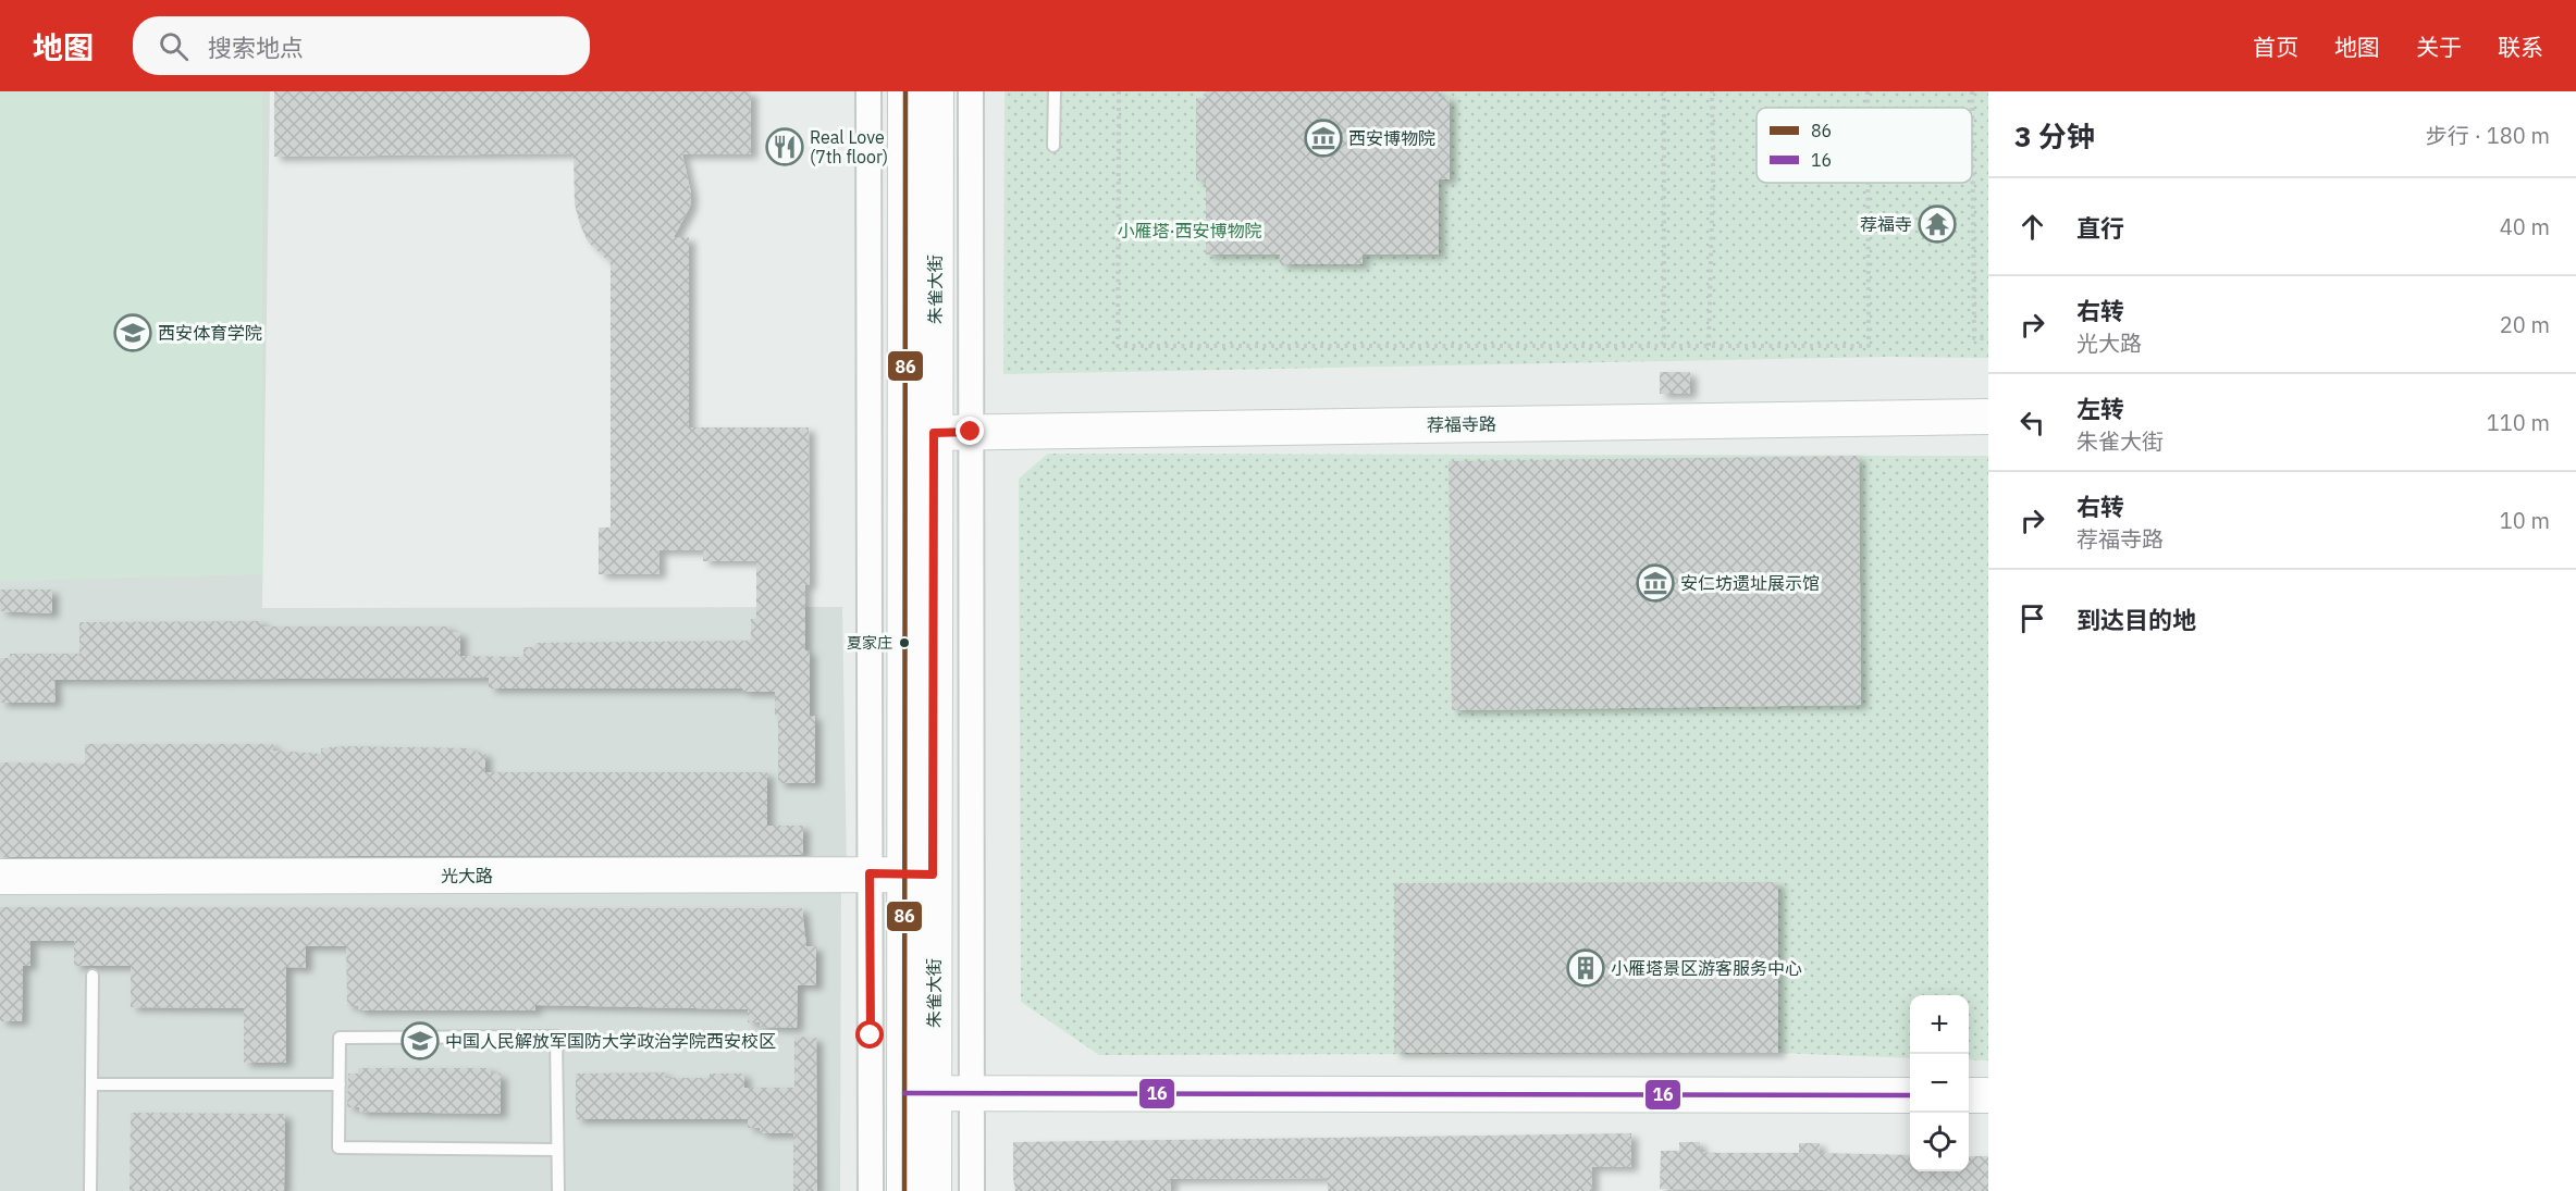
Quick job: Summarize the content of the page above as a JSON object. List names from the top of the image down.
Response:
{
  "streets": {
    "street": ["朱雀大街", "荐福寺路", "光大路"]
  },
  "crossings": [
    ["朱雀大街", "荐福寺路"],
    ["朱雀大街", "光大路"]
  ],
  "parks": ["小雁塔·西安博物院"],
  "places": {
    "museum": ["西安博物院", "安仁坊遗址展示馆"],
    "restaurant": ["Real Love (7th floor)"],
    "temple": ["荐福寺"],
    "school or university": ["西安体育学院", "中国人民解放军国防大学政治学院西安校区"],
    "other": ["夏家庄"],
    "building": ["小雁塔景区游客服务中心"]
  },
  "lines": ["transit line 86", "transit line 16"],
  "legend": ["86", "16"],
  "page": {
    "header": "地图",
    "search": "搜索地点",
    "nav": [
      "首页",
      "地图",
      "关于",
      "联系"
    ],
    "heading": ["3 分钟", "步行 · 180 m"],
    "list": [
      ["直行", "40 m"],
      ["右转", "光大路", "20 m"],
      ["左转", "朱雀大街", "110 m"],
      ["右转", "荐福寺路", "10 m"],
      "到达目的地"
    ],
    "map_buttons": ["+", "−"]
  }
}
